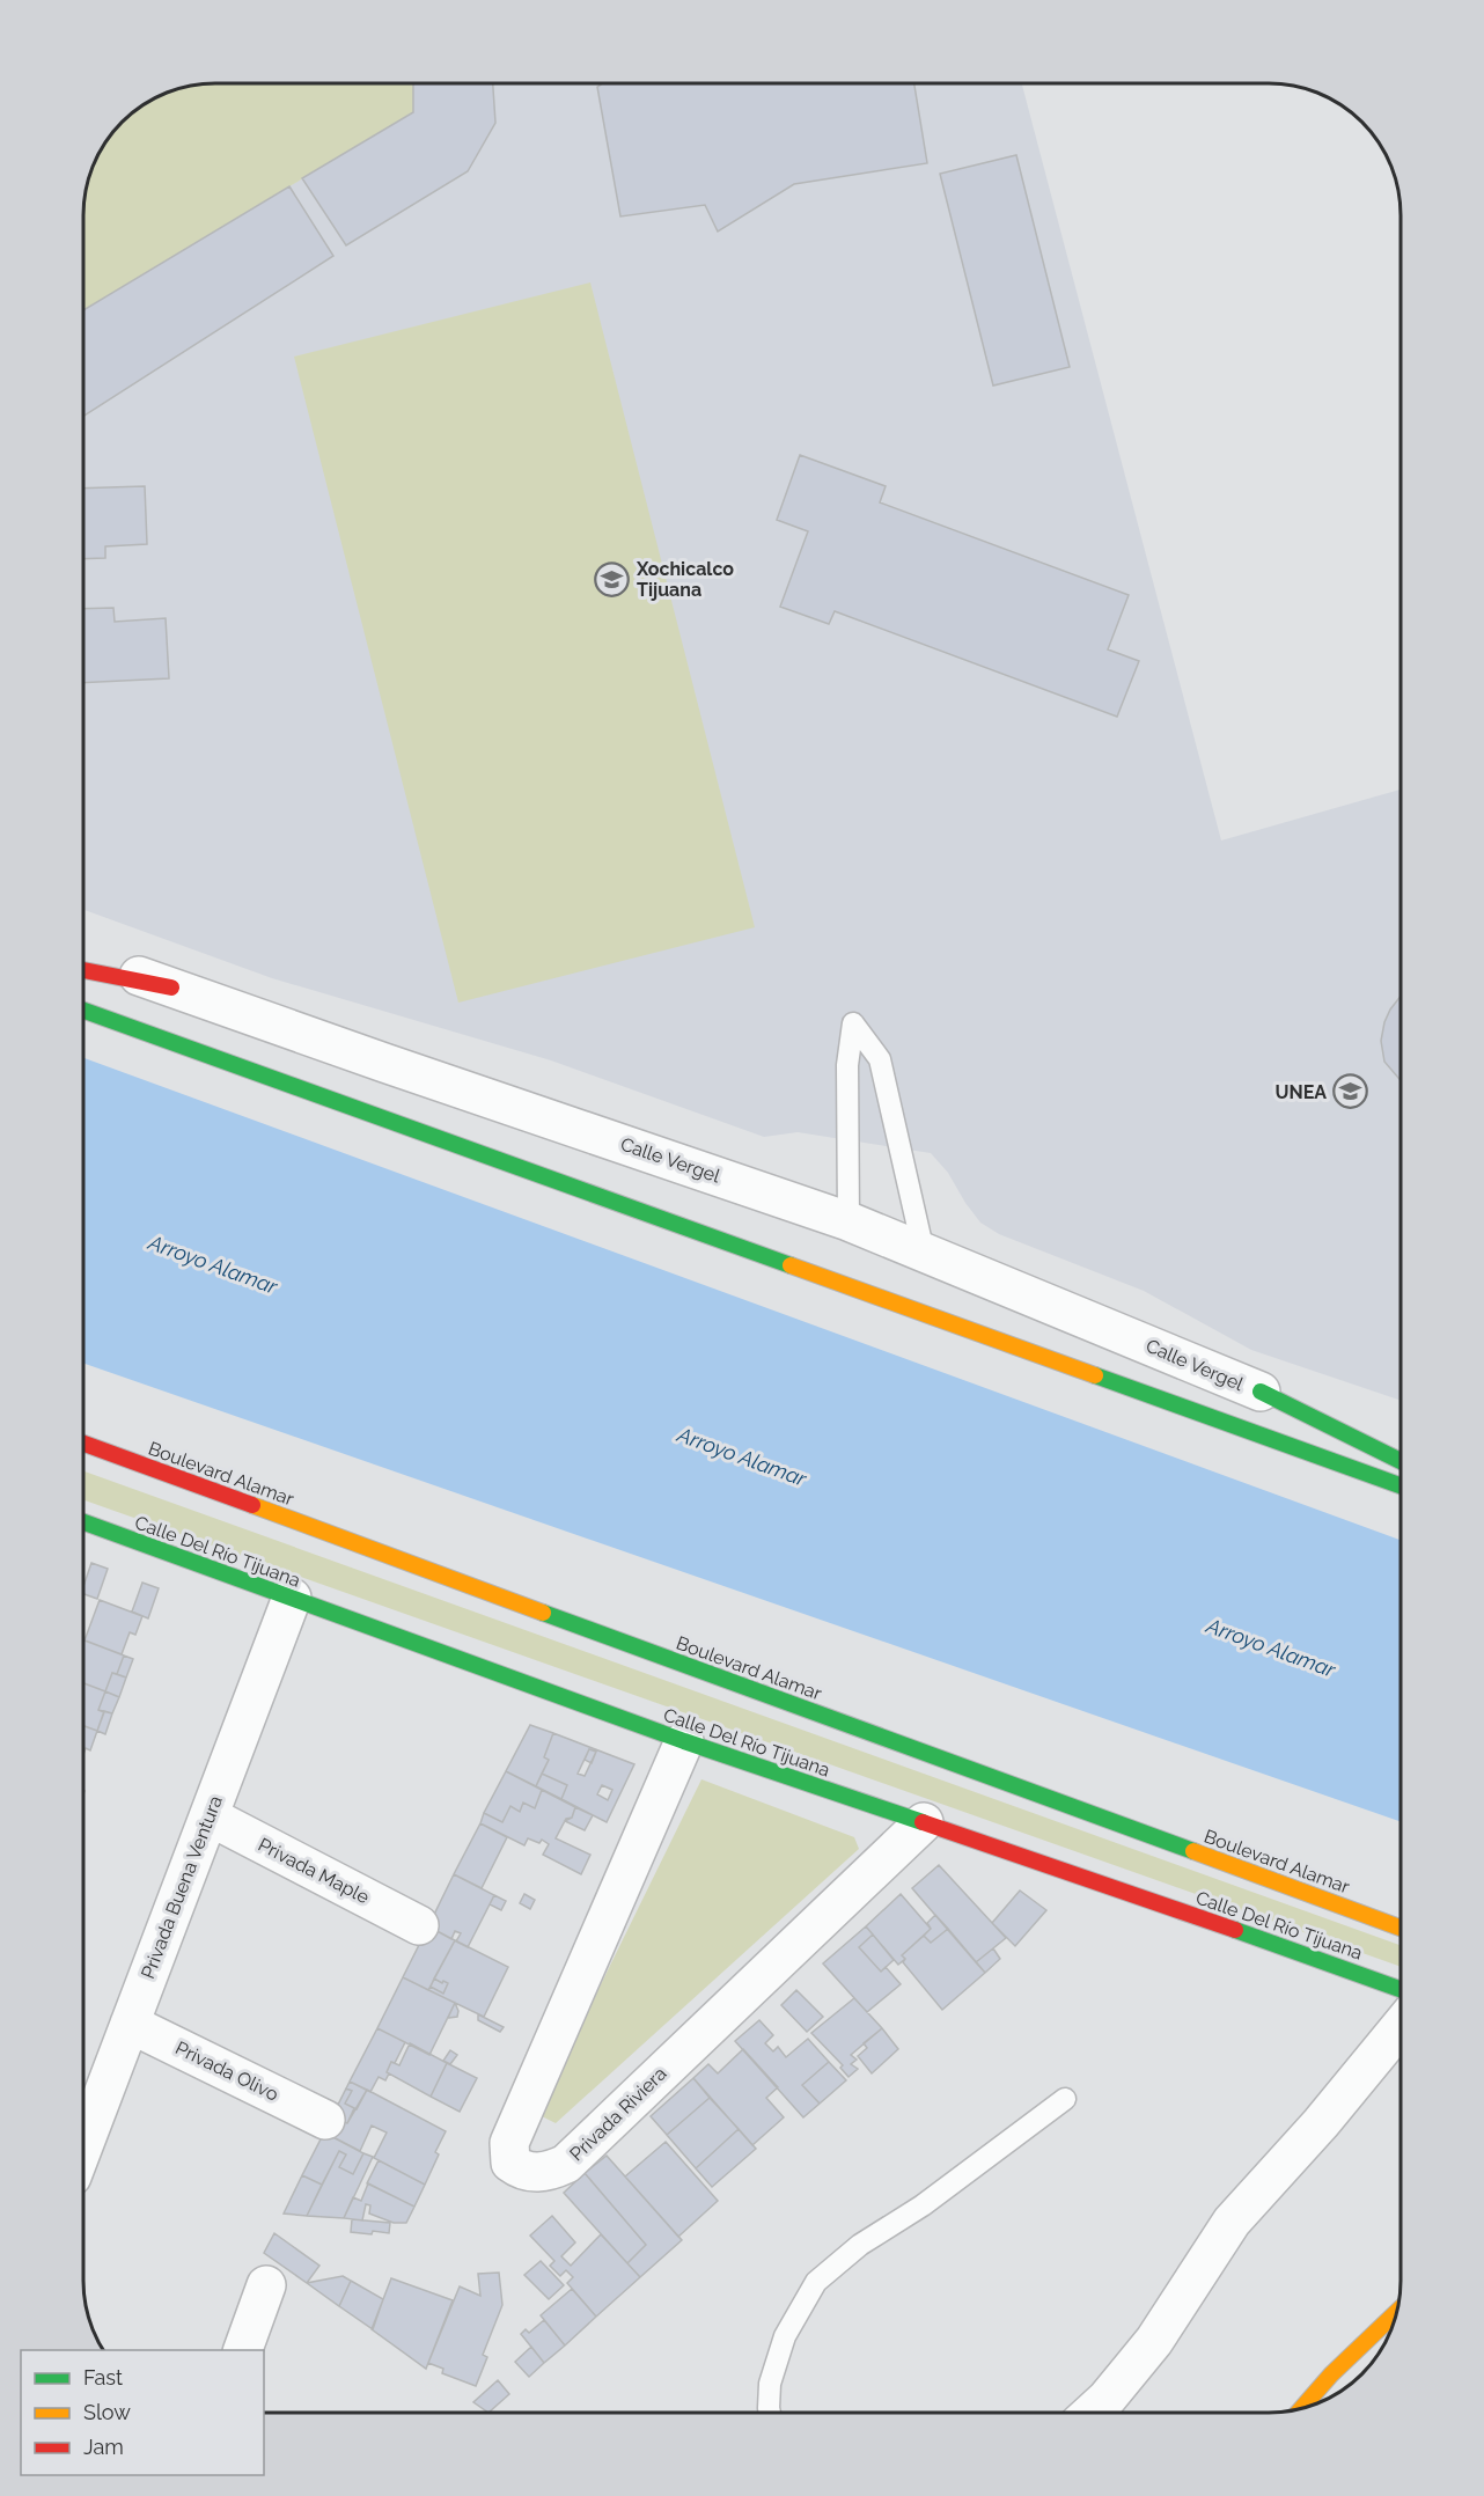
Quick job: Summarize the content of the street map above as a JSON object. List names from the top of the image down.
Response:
{
  "streets": {
    "main road": ["Boulevard Alamar", "Calle Del Río Tijuana"],
    "street": [
      "Calle Vergel",
      "Privada Maple",
      "Privada Buena Ventura",
      "Privada Olivo",
      "Privada Riviera"
    ]
  },
  "crossings": [
    ["Calle Del Río Tijuana", "Privada Buena Ventura"],
    ["Calle Del Río Tijuana", "Privada Riviera"],
    ["Privada Maple", "Privada Buena Ventura"],
    ["Privada Buena Ventura", "Privada Olivo"]
  ],
  "water": ["Arroyo Alamar"],
  "places": {
    "school or university": ["Xochicalco Tijuana", "UNEA"]
  },
  "legend": ["Fast", "Slow", "Jam"]
}
